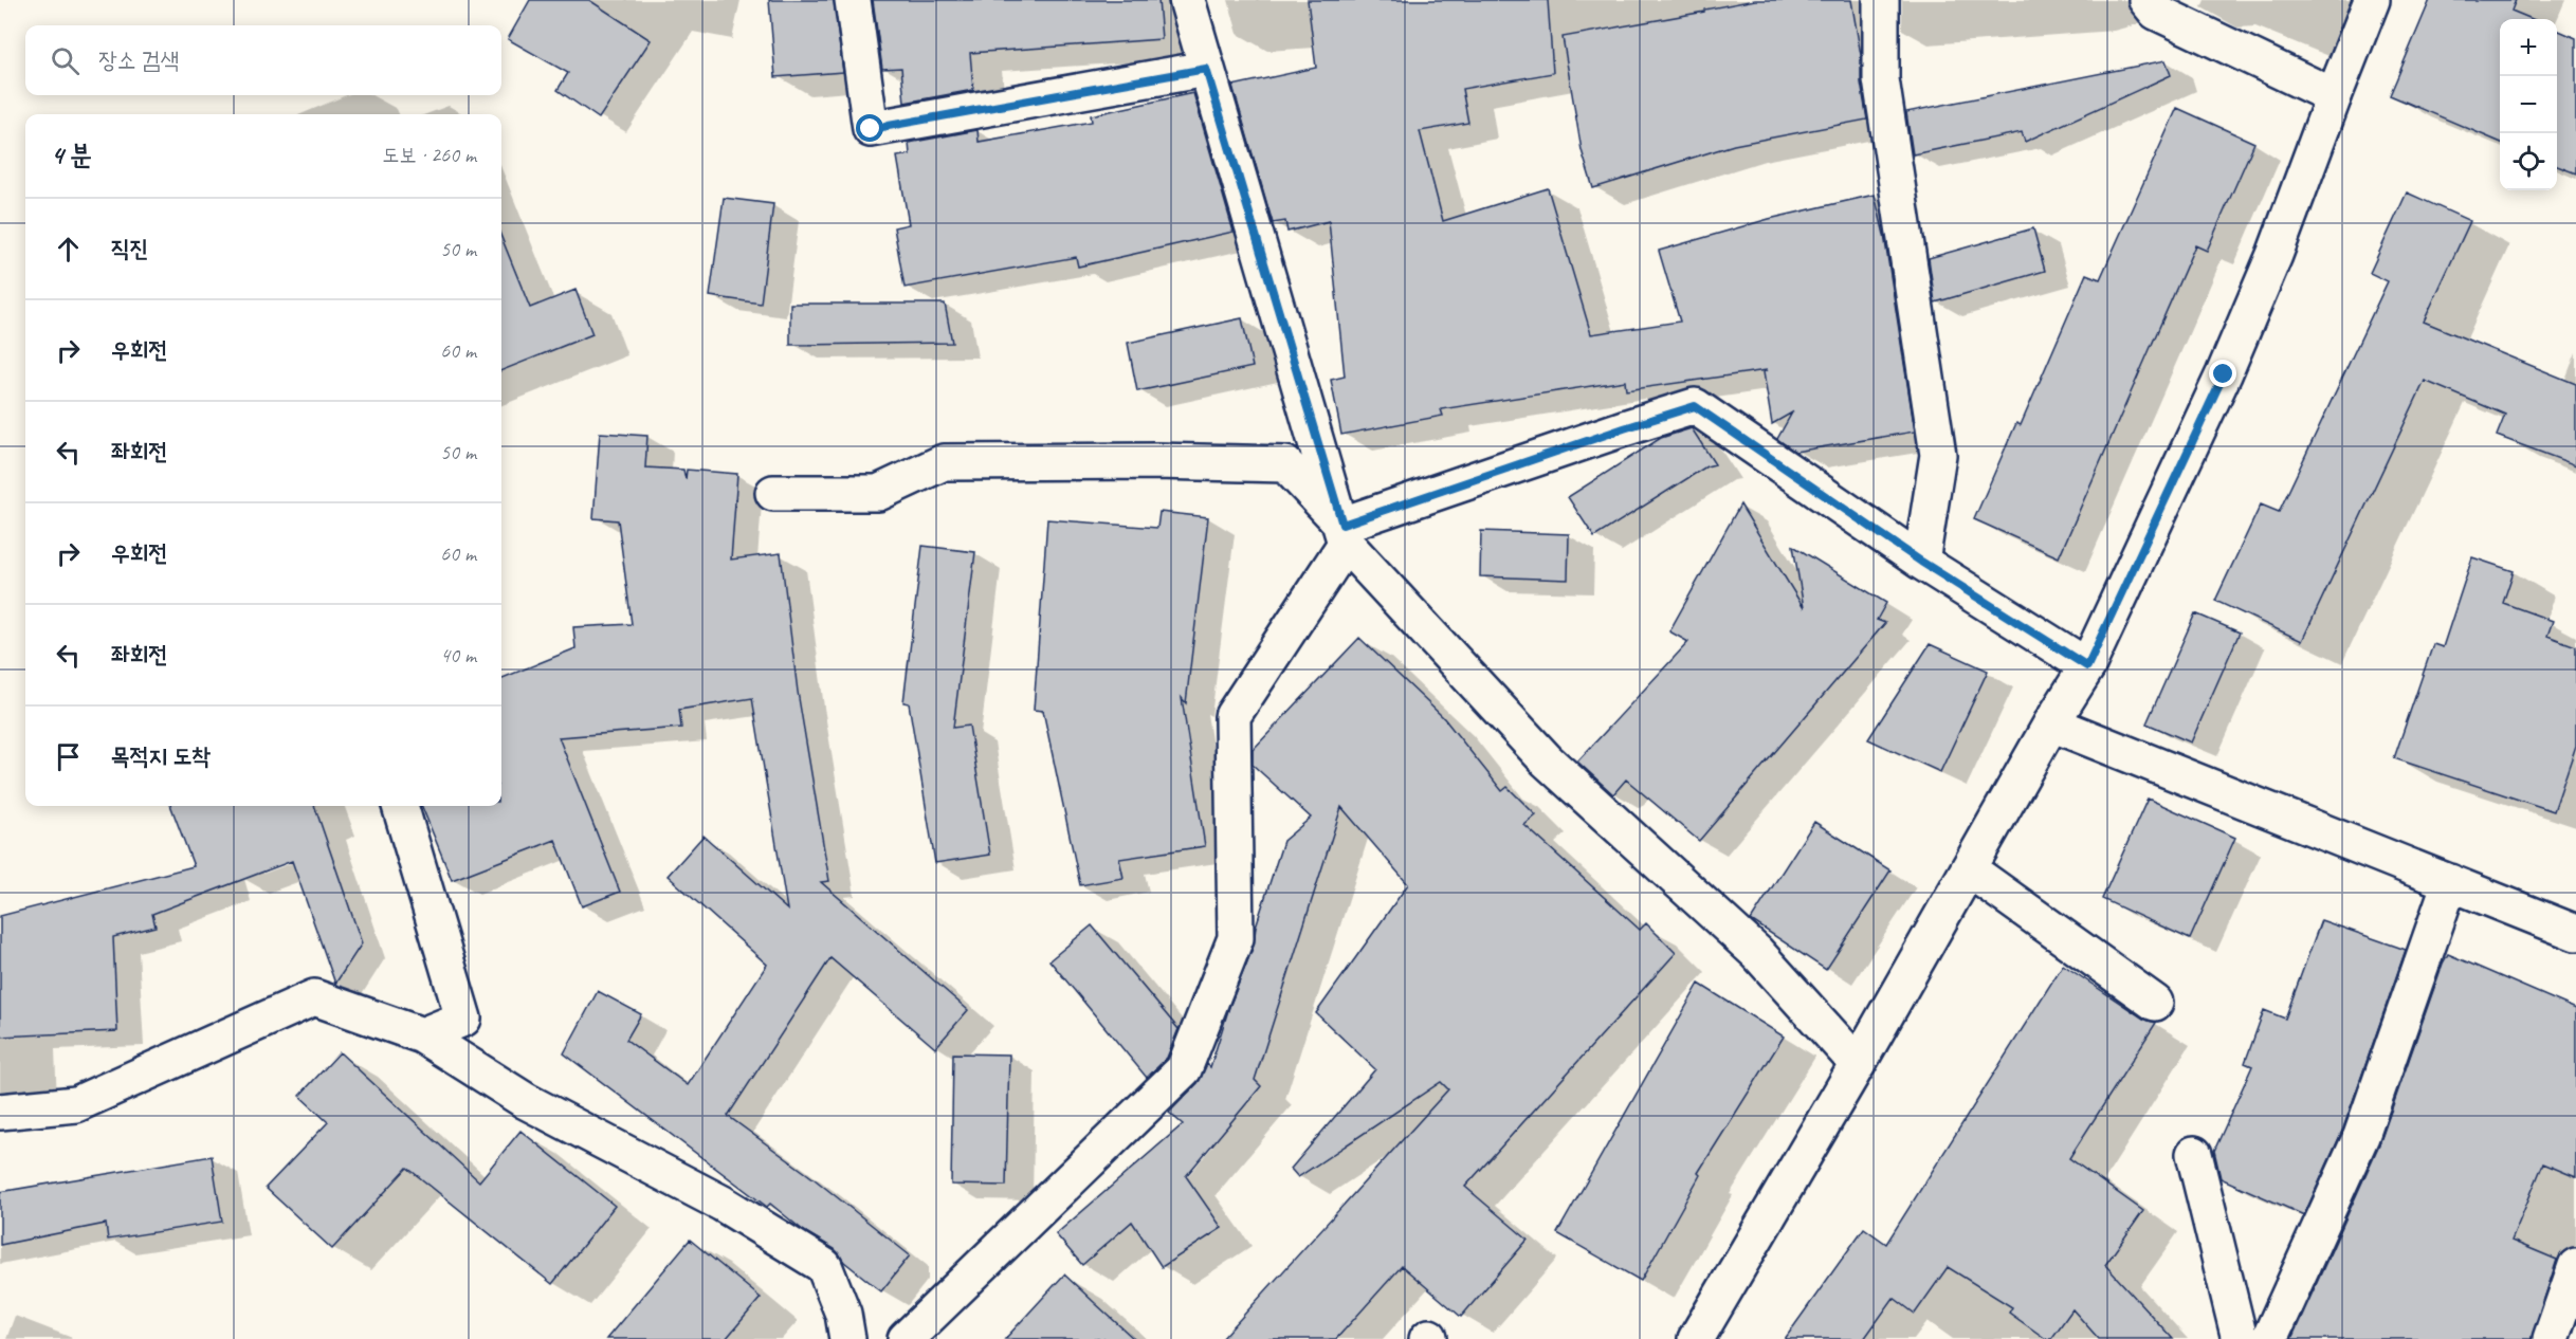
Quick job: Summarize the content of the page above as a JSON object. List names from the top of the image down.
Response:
{
  "page": {
    "map_buttons": ["+", "−"],
    "search": "장소 검색",
    "heading": ["4 분", "도보 · 260 m"],
    "list": [
      ["직진", "50 m"],
      ["우회전", "60 m"],
      ["좌회전", "50 m"],
      ["우회전", "60 m"],
      ["좌회전", "40 m"],
      "목적지 도착"
    ]
  }
}
